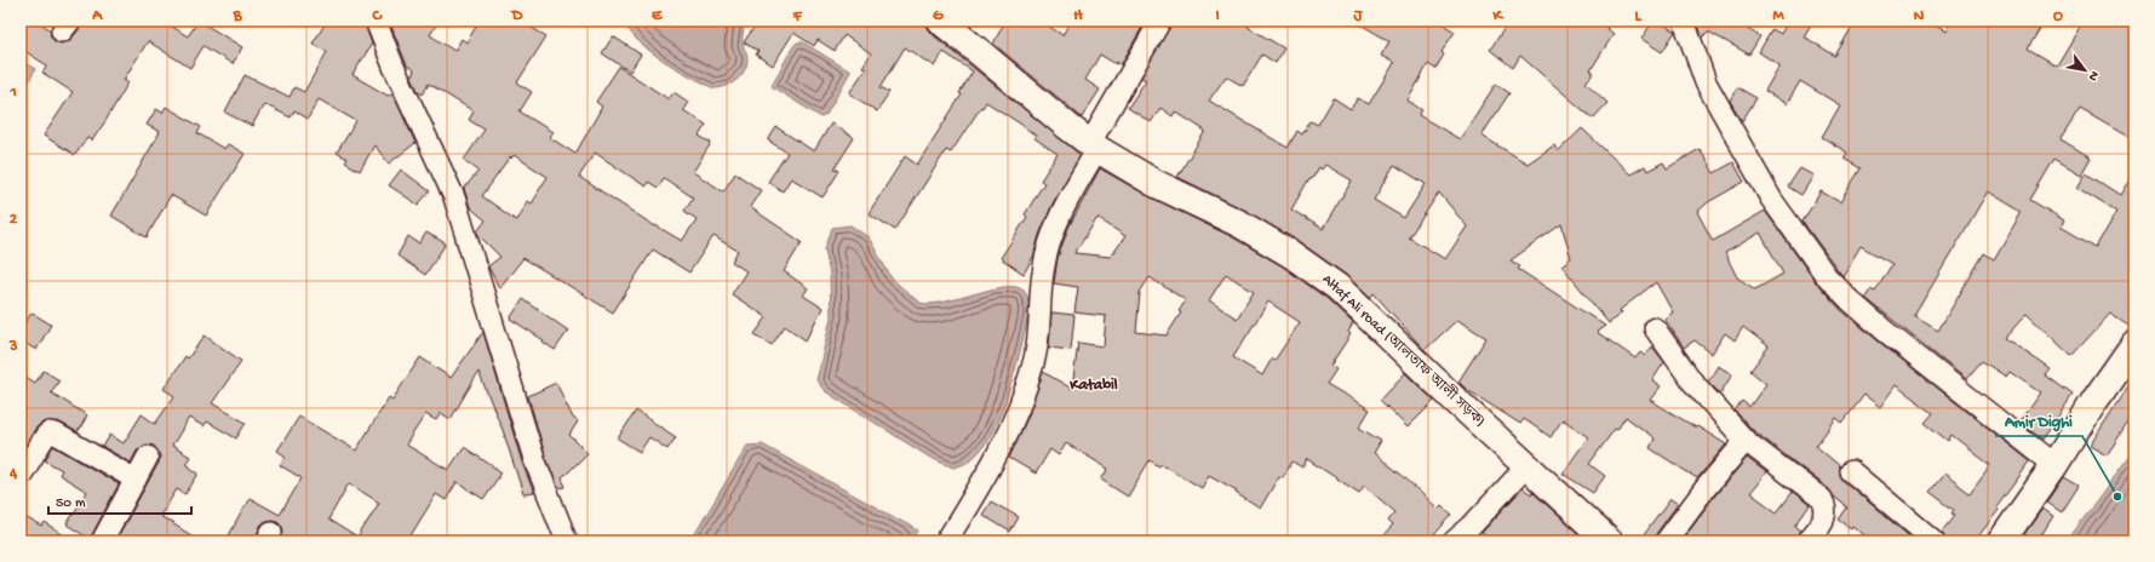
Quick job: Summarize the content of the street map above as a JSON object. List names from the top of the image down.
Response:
{
  "streets": {
    "main road": ["Altaf Ali road (আলতাফ আলী সড়ক)"]
  },
  "districts": ["Katabil"],
  "places": ["Amir Dighi"],
  "scale_bar": "50 m",
  "north": "bottom right",
  "grid": {
    "columns": [
      "A",
      "B",
      "C",
      "D",
      "E",
      "F",
      "G",
      "H",
      "I",
      "J",
      "K",
      "L",
      "M",
      "N",
      "O"
    ],
    "rows": [
      "1",
      "2",
      "3",
      "4"
    ]
  }
}
